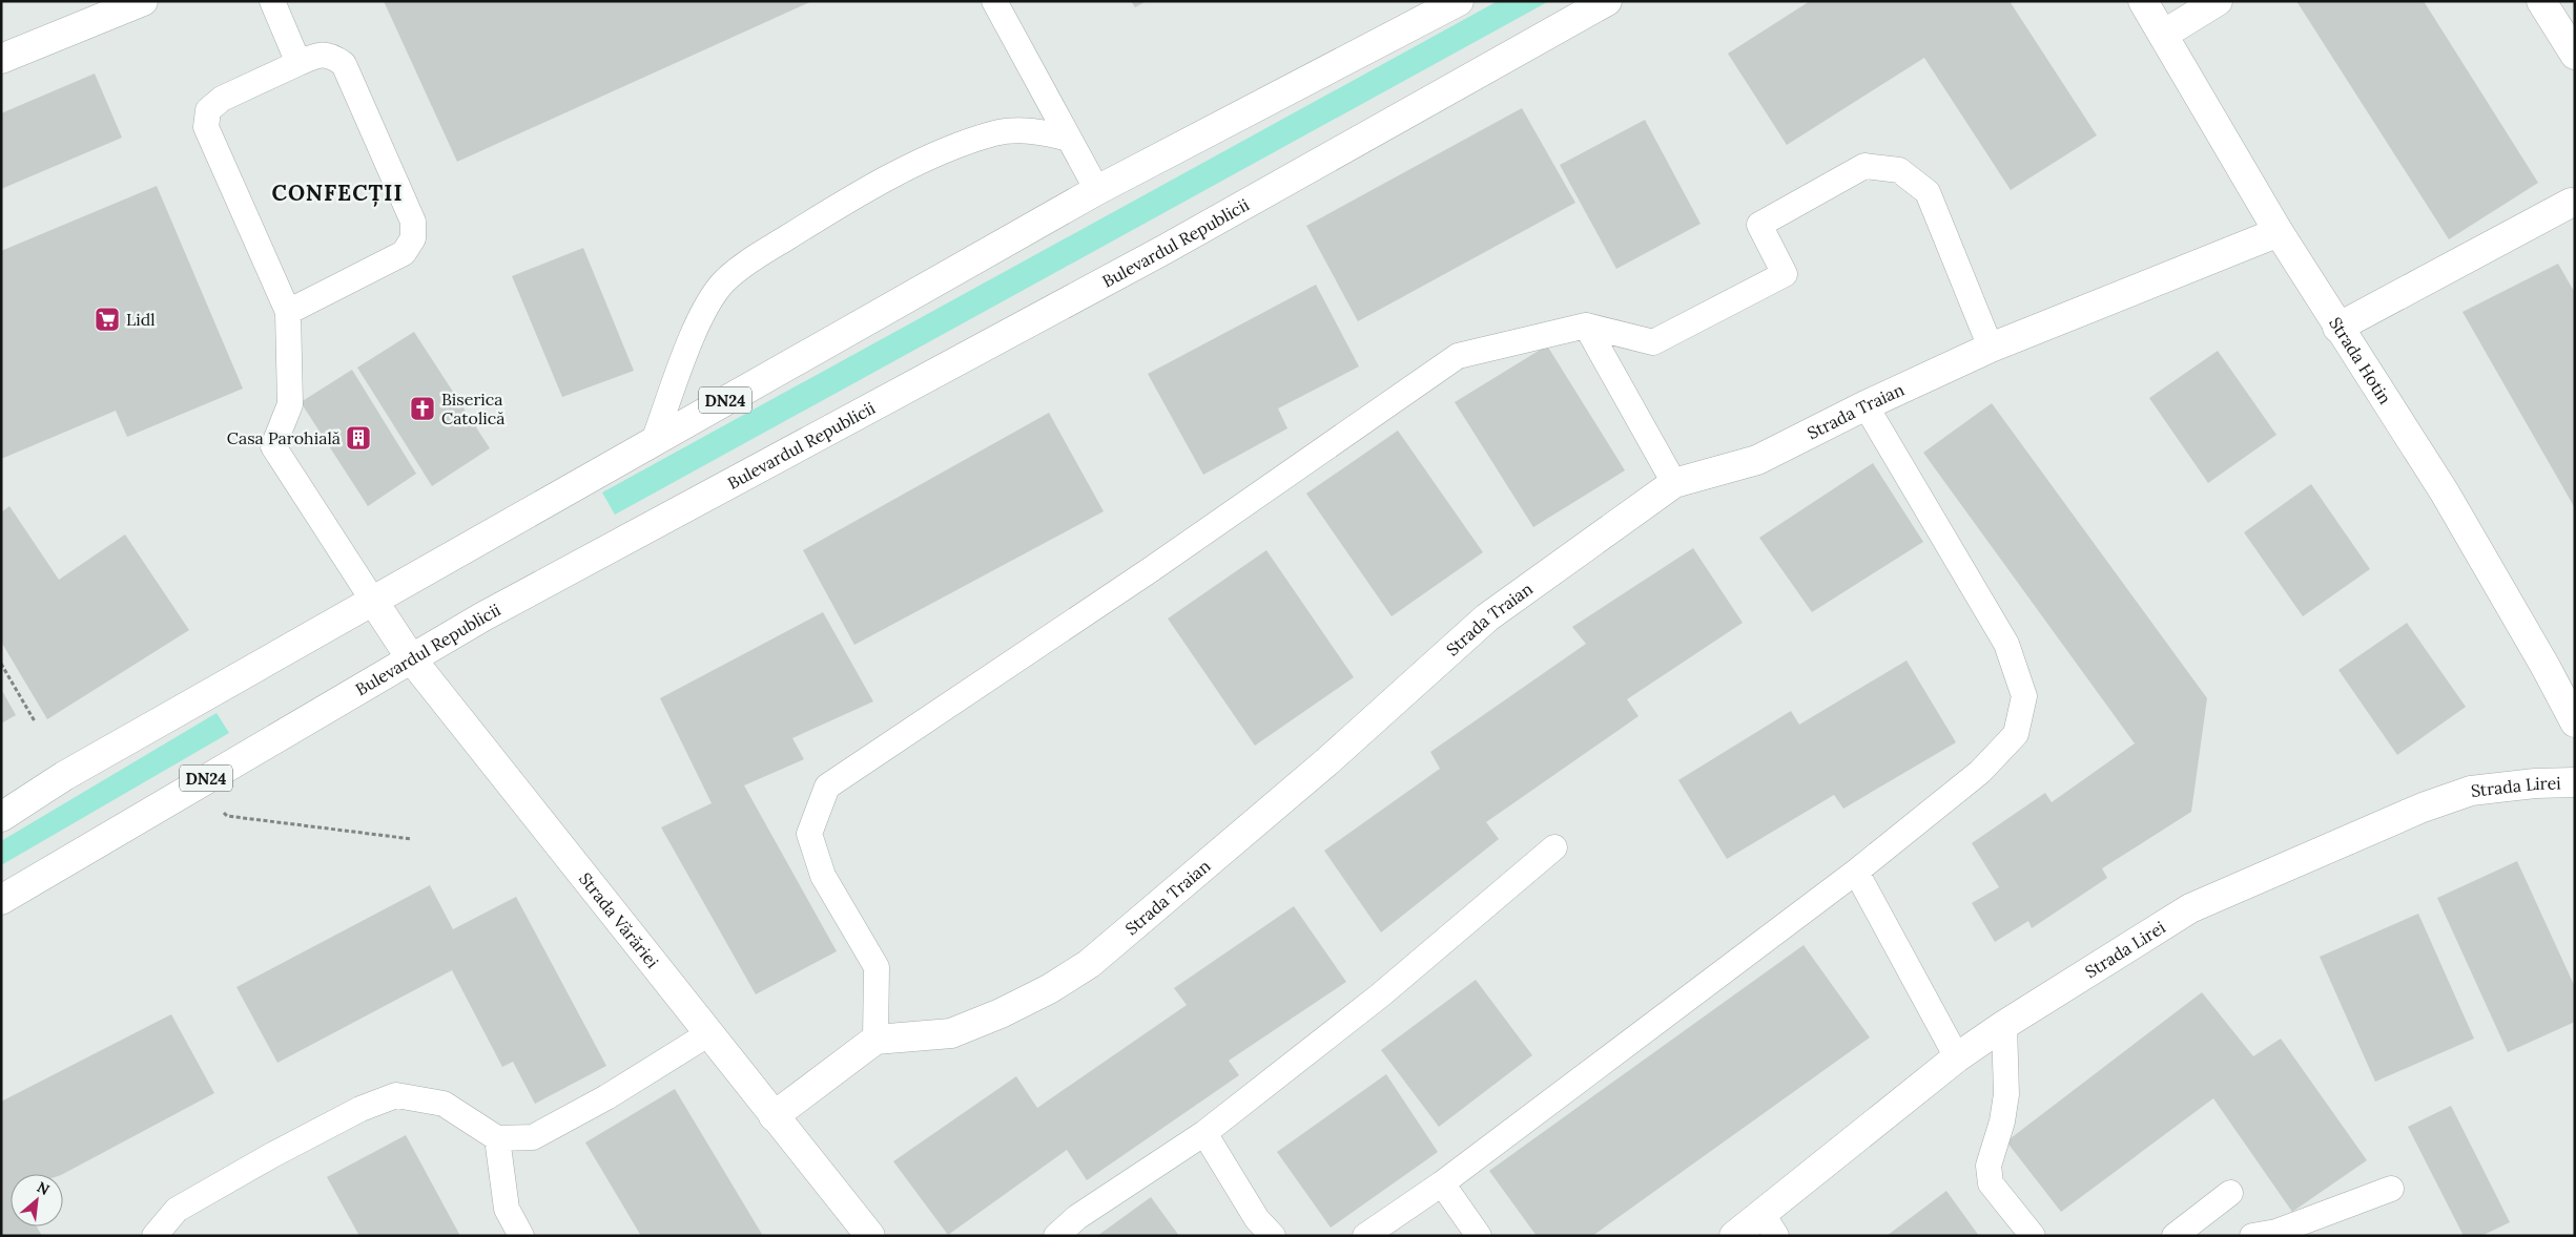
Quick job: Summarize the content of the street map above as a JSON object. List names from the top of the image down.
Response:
{
  "streets": {
    "street": [
      "Bulevardul Republicii",
      "Strada Hotin",
      "DN24",
      "Strada Traian",
      "Strada Lirei",
      "Strada Vărăriei"
    ]
  },
  "crossings": [
    ["Bulevardul Republicii", "Strada Vărăriei"],
    ["Strada Hotin", "Strada Traian"],
    ["DN24", "Strada Vărăriei"]
  ],
  "districts": ["CONFECȚII"],
  "places": {
    "supermarket": ["Lidl"],
    "church": ["Biserica Catolică"],
    "building": ["Casa Parohială"]
  },
  "north": "top right"
}
